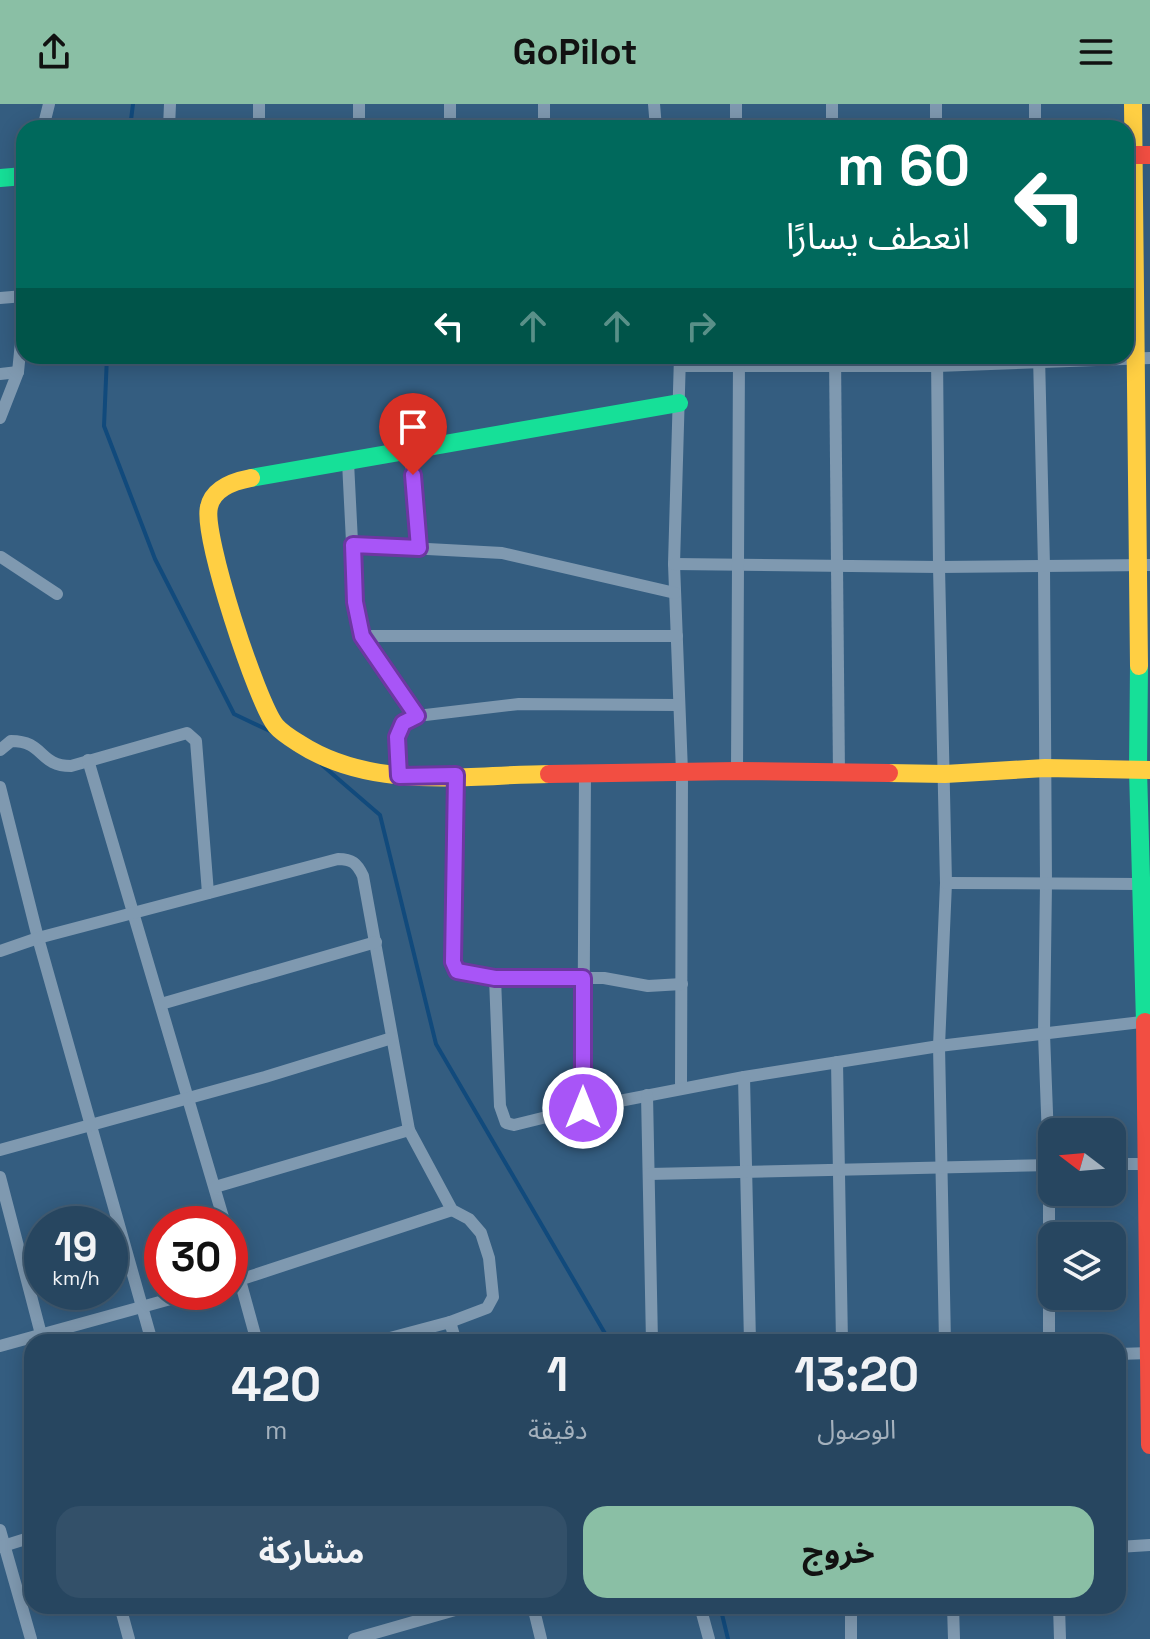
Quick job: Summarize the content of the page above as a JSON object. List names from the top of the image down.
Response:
{
  "north": "left",
  "page": {
    "header": "GoPilot",
    "turn": ["60 m", "انعطف يسارًا"],
    "speed": "19 km/h",
    "limit": "30",
    "eta": [
      "13:20",
      "الوصول",
      "1",
      "دقيقة",
      "420",
      "m"
    ],
    "buttons": ["خروج", "مشاركة"]
  }
}
